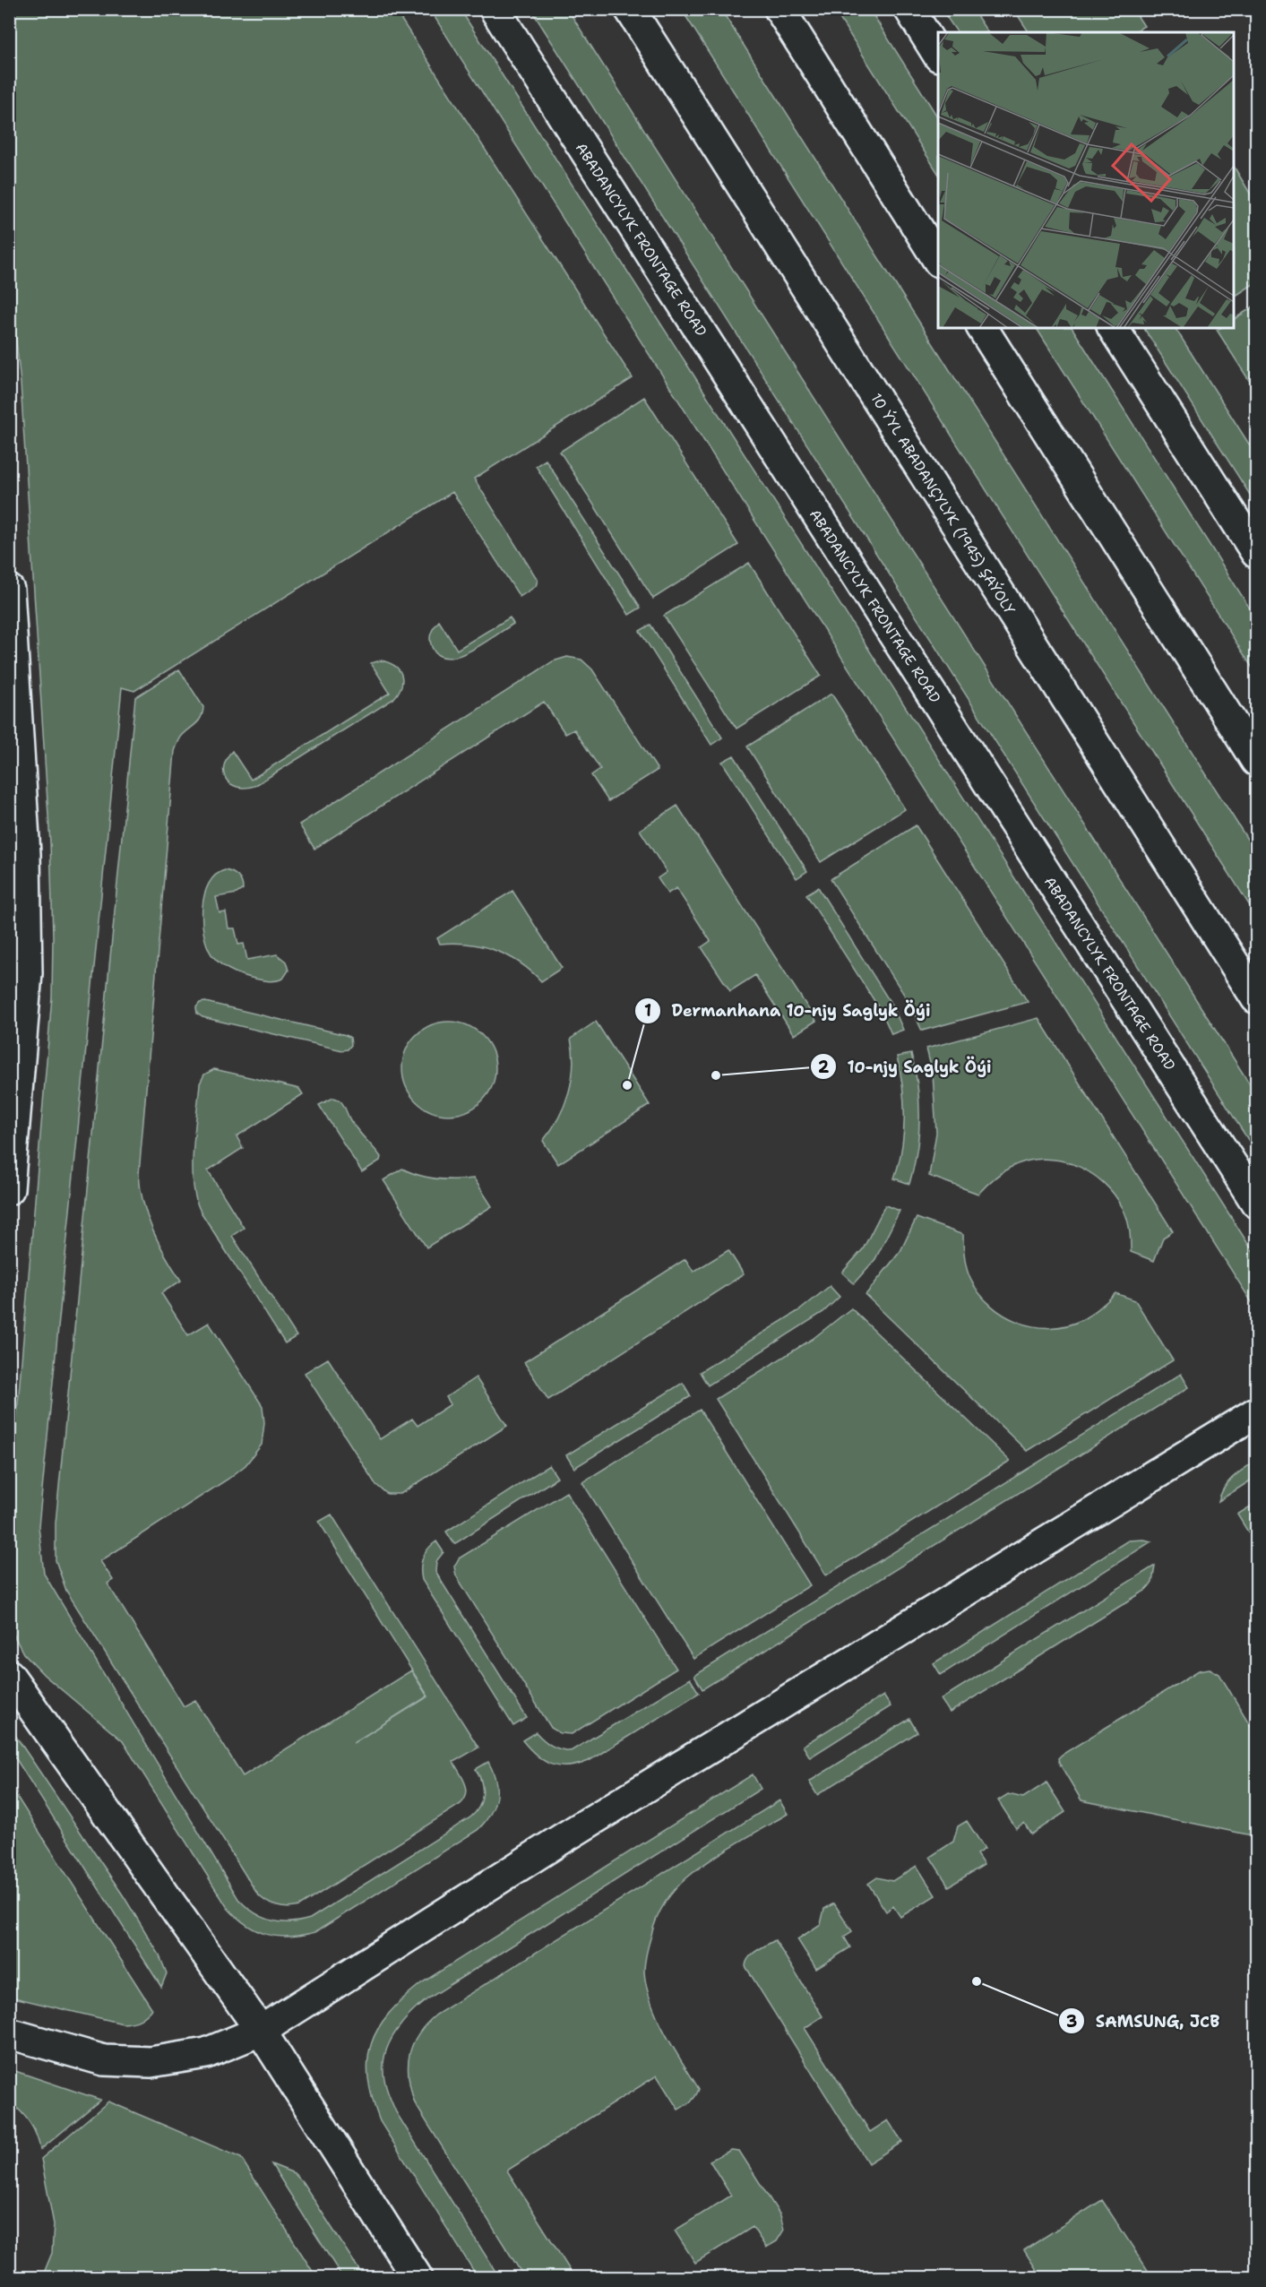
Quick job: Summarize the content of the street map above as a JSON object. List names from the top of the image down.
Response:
{
  "streets": {
    "street": ["ABADANCYLYK FRONTAGE ROAD", "10 ÝYL ABADANÇYLYK (1945) ŞAÝOLY"]
  },
  "places": ["10-njy Saglyk Öýi", "Dermanhana 10-njy Saglyk Öýi", "SAMSUNG, JCB"]
}
